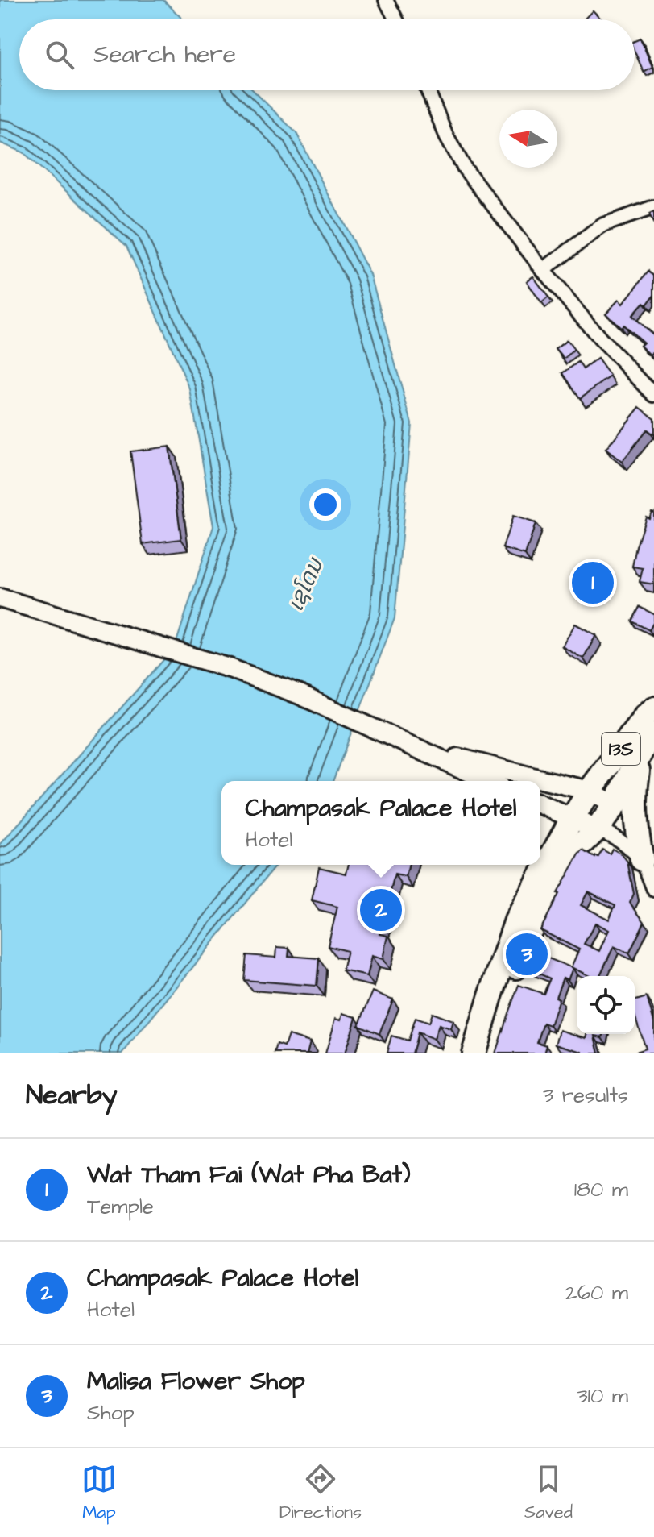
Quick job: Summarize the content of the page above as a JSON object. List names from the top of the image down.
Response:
{
  "streets": {
    "highway": ["13S"]
  },
  "water": ["ເຊໂດນ"],
  "north": "left",
  "page": {
    "search": "Search here",
    "pins": ["1", "2", "3"],
    "popup": ["Champasak Palace Hotel", "Hotel"],
    "heading": ["Nearby", "3 results"],
    "list": [
      {
        "mark": "1",
        "name": "Wat Tham Fai (Wat Pha Bat)",
        "note": "Temple",
        "value": "180 m"
      },
      {
        "mark": "2",
        "name": "Champasak Palace Hotel",
        "note": "Hotel",
        "value": "260 m"
      },
      {
        "mark": "3",
        "name": "Malisa Flower Shop",
        "note": "Shop",
        "value": "310 m"
      }
    ],
    "nav": ["Map", "Directions", "Saved"]
  }
}
